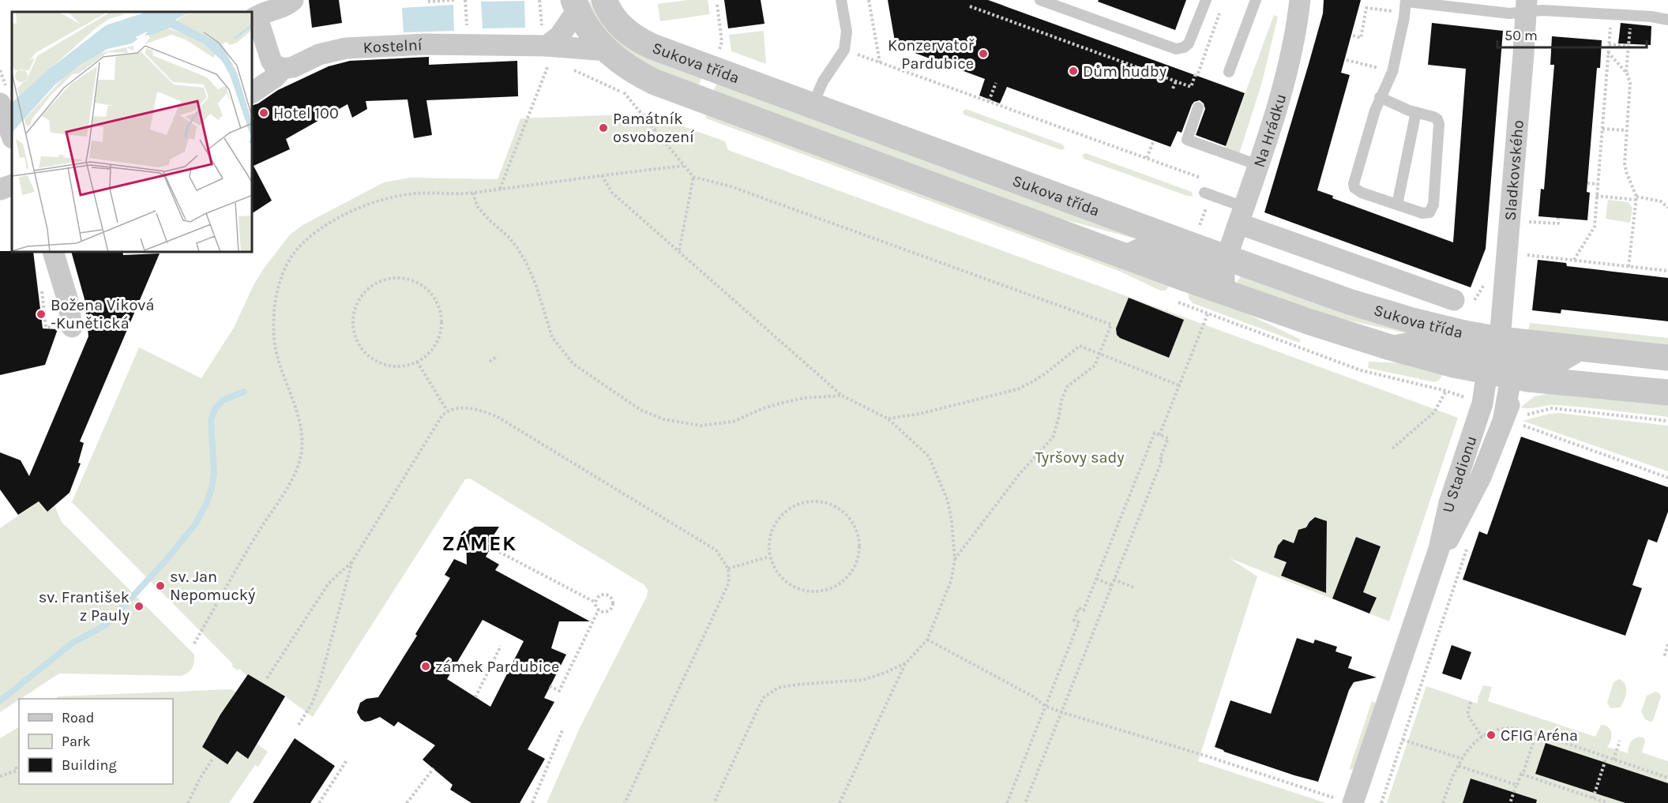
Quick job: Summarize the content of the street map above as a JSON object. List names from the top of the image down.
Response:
{
  "streets": {
    "street": [
      "Kostelní",
      "Sukova třída",
      "Na Hrádku",
      "Sladkovského",
      "U Stadionu"
    ]
  },
  "crossings": [
    ["Kostelní", "Sukova třída"],
    ["Sukova třída", "Na Hrádku"],
    ["Sukova třída", "Sladkovského"],
    ["Sukova třída", "U Stadionu"],
    ["Sladkovského", "U Stadionu"]
  ],
  "districts": ["ZÁMEK"],
  "parks": ["Tyršovy sady"],
  "places": [
    "Konzervatoř Pardubice",
    "Dům hudby",
    "Hotel 100",
    "Památník osvobození",
    "Božena Viková -Kunětická",
    "sv. Jan Nepomucký",
    "sv. František z Pauly",
    "zámek Pardubice",
    "CFIG Aréna"
  ],
  "legend": ["Road", "Park", "Building"],
  "scale_bar": "50 m"
}
